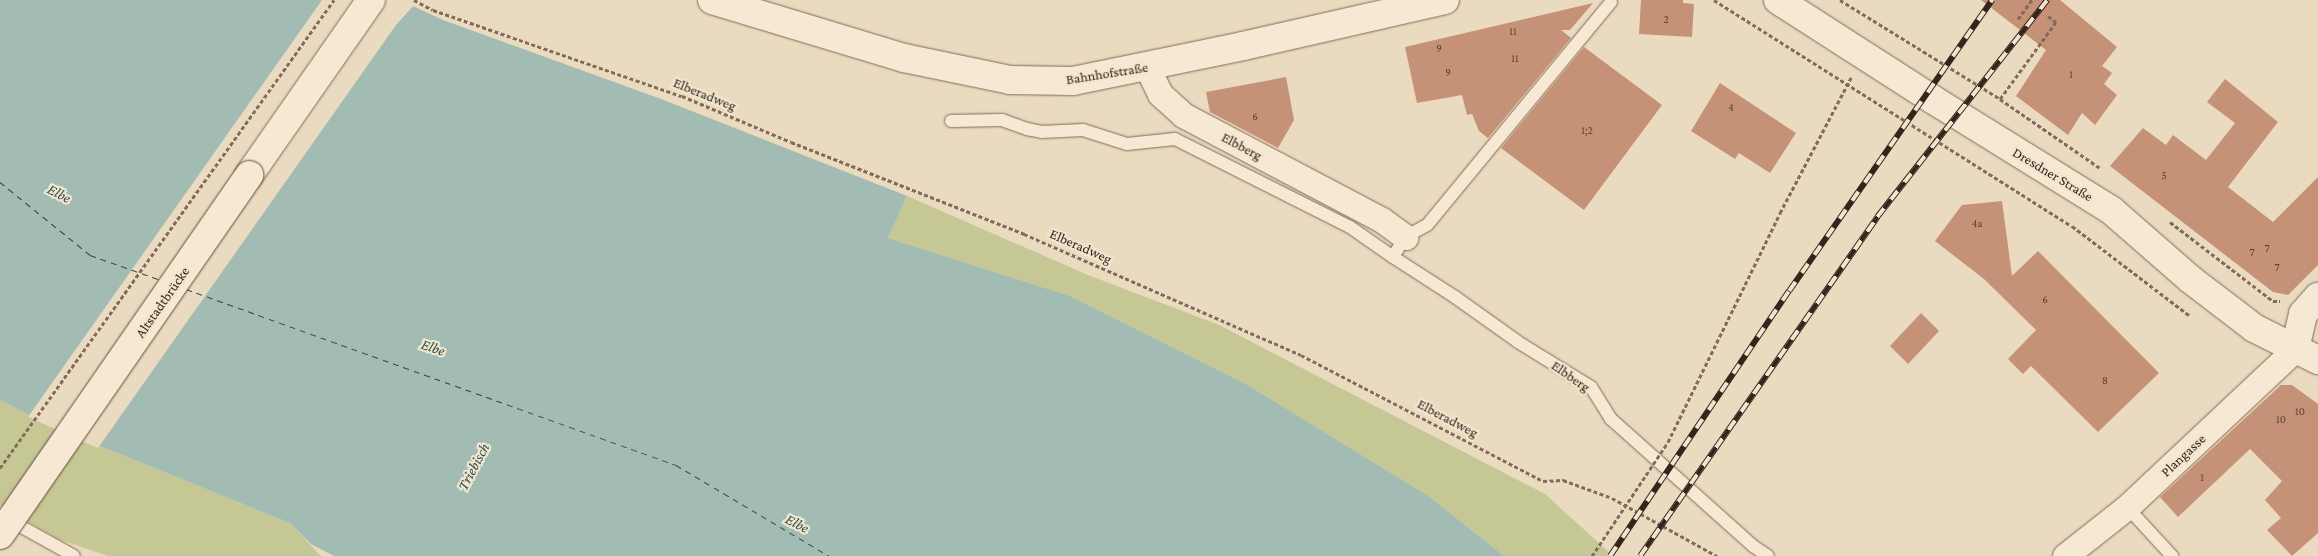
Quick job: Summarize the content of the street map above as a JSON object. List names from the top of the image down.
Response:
{
  "streets": {
    "main road": ["Bahnhofstraße", "Dresdner Straße", "Altstadtbrücke"],
    "street": ["Elbberg", "Plangasse"],
    "path": ["Elberadweg"]
  },
  "crossings": [
    ["Bahnhofstraße", "Elbberg"],
    ["Dresdner Straße", "Plangasse"]
  ],
  "water": ["Elbe", "Triebisch"],
  "house_numbers": [
    "2",
    "11",
    "9",
    "11",
    "9",
    "1",
    "4",
    "6",
    "1;2",
    "5",
    "4a",
    "7",
    "7",
    "7",
    "6",
    "8",
    "10",
    "10",
    "1"
  ]
}
